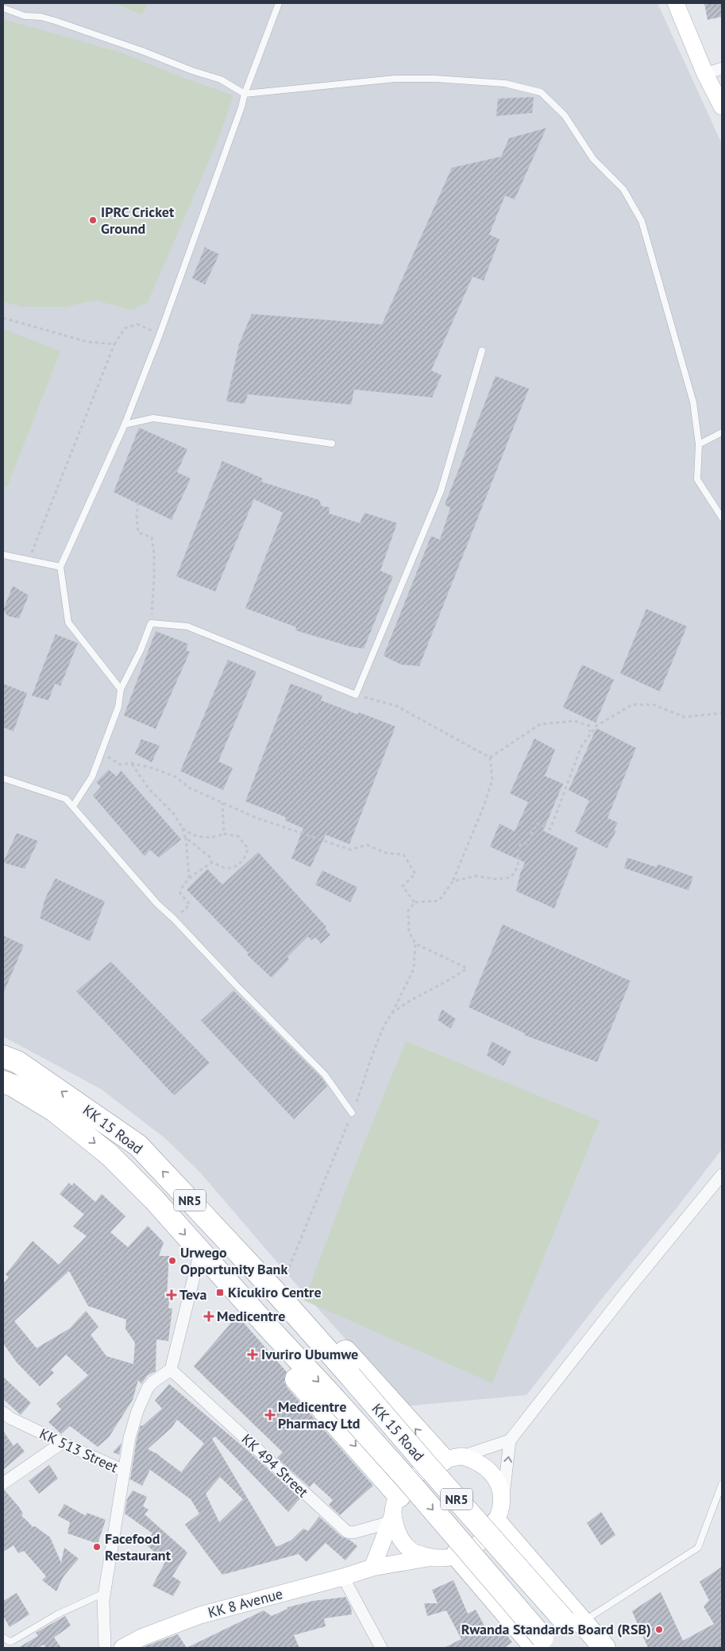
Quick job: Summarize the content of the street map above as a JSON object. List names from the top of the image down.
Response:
{
  "streets": {
    "highway": ["KK 15 Road", "NR5"],
    "main road": ["KK 8 Avenue"],
    "street": ["KK 513 Street", "KK 494 Street"]
  },
  "crossings": [
    ["KK 494 Street", "KK 8 Avenue"]
  ],
  "places": {
    "other": [
      "IPRC Cricket Ground",
      "Urwego Opportunity Bank",
      "Facefood Restaurant",
      "Rwanda Standards Board (RSB)"
    ],
    "transit": ["Kicukiro Centre"],
    "health": [
      "Teva",
      "Medicentre",
      "Ivuriro Ubumwe",
      "Medicentre Pharmacy Ltd"
    ]
  }
}
